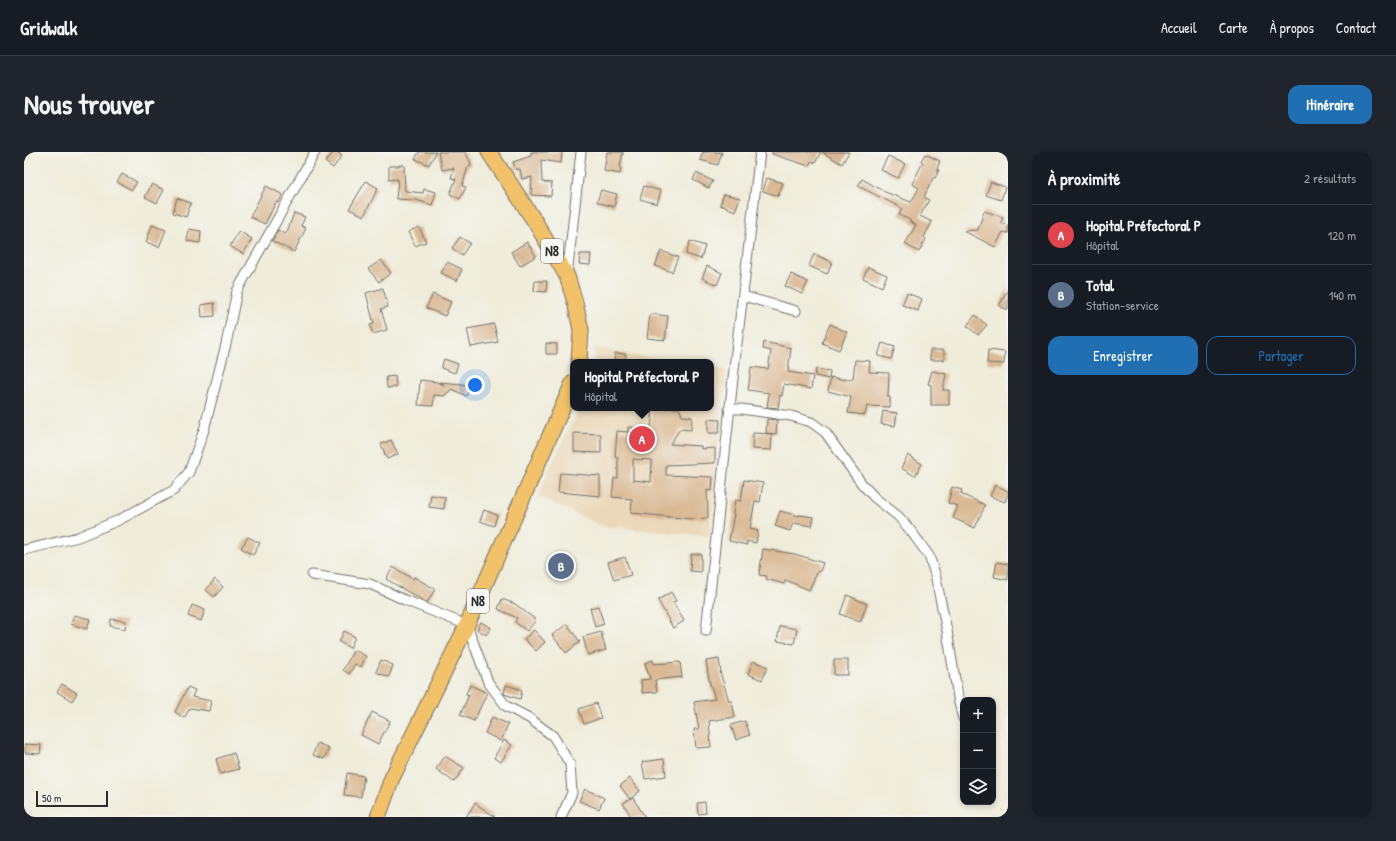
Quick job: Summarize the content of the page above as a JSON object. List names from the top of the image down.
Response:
{
  "streets": {
    "main road": ["N8"]
  },
  "scale_bar": "50 m",
  "page": {
    "header": "Gridwalk",
    "nav": [
      "Accueil",
      "Carte",
      "À propos",
      "Contact"
    ],
    "title": "Nous trouver",
    "buttons": [
      "Itinéraire",
      ["Enregistrer", "Partager"]
    ],
    "heading": ["À proximité", "2 résultats"],
    "list": [
      {
        "mark": "A",
        "name": "Hopital Préfectoral P",
        "note": "Hôpital",
        "value": "120 m"
      },
      {
        "mark": "B",
        "name": "Total",
        "note": "Station-service",
        "value": "140 m"
      }
    ],
    "popup": ["Hopital Préfectoral P", "Hôpital"],
    "pins": ["A", "B"],
    "map_buttons": ["+", "−"],
    "scale": "50 m"
  }
}
